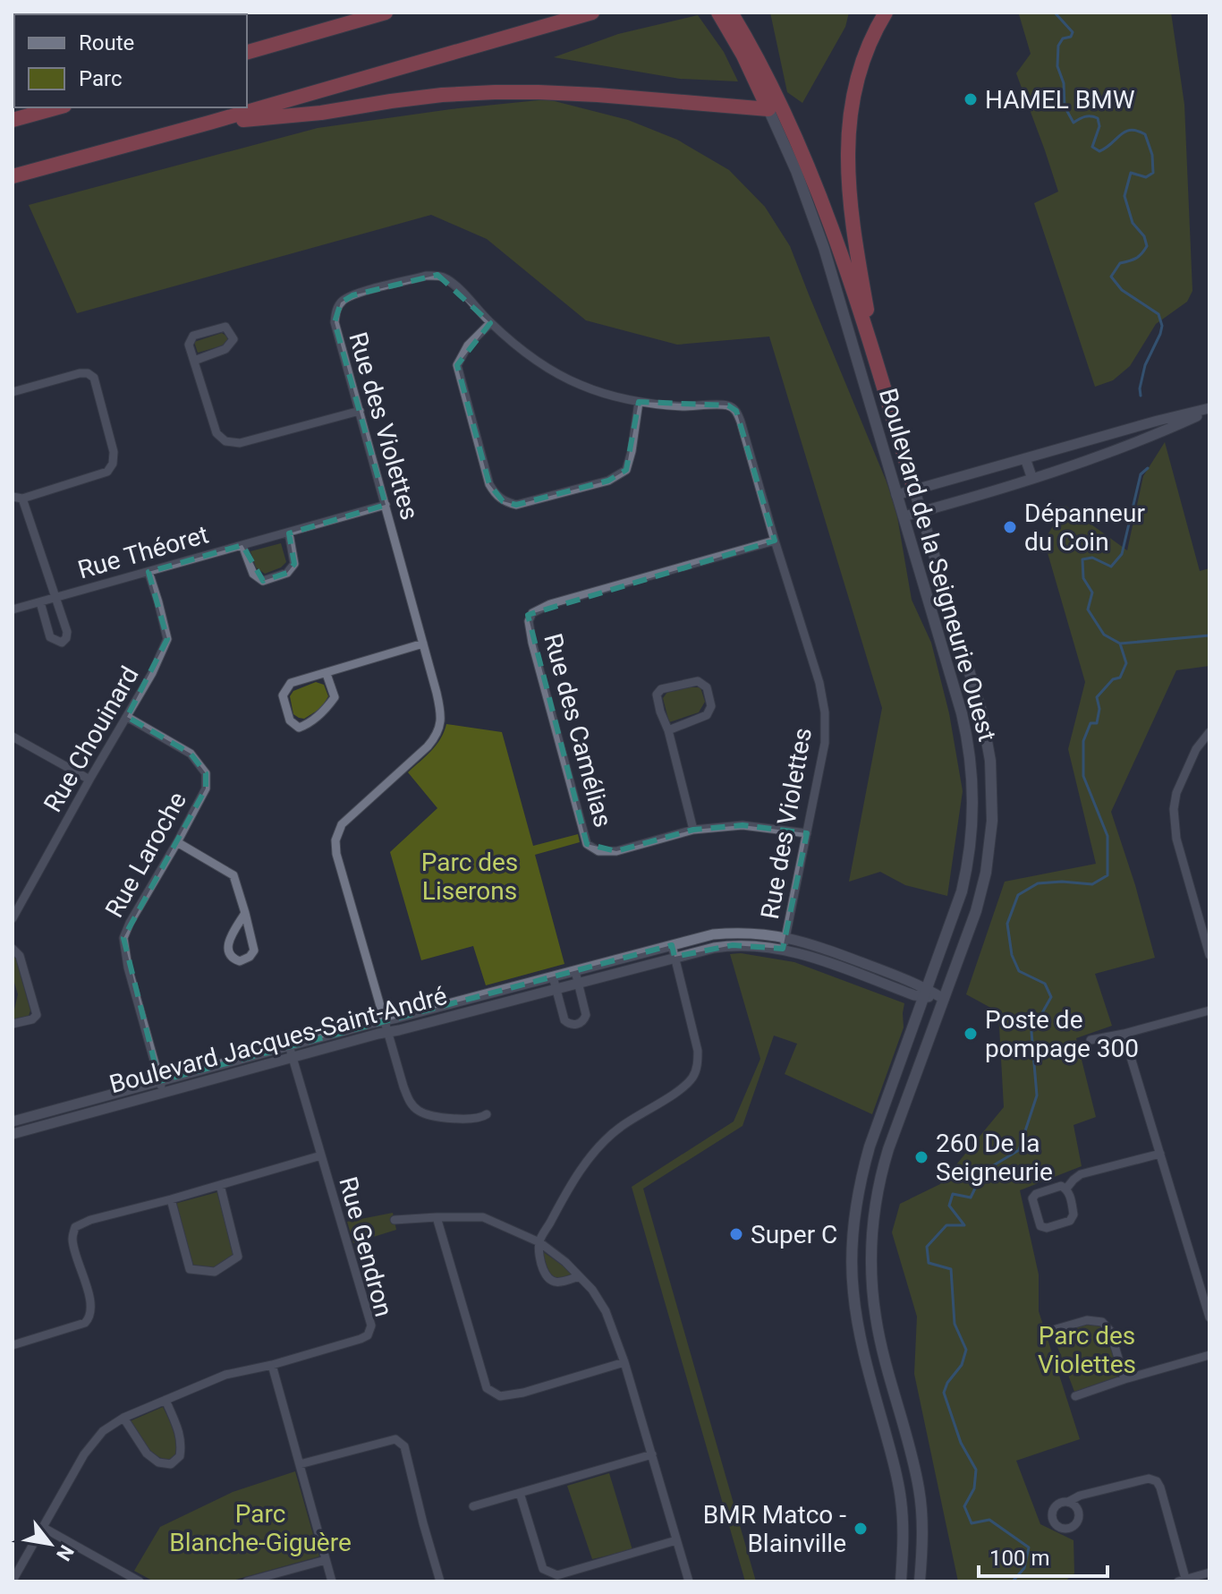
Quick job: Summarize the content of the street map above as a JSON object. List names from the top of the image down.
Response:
{
  "streets": {
    "main road": ["Boulevard de la Seigneurie Ouest"],
    "street": [
      "Rue des Violettes",
      "Rue Théoret",
      "Rue des Camélias",
      "Rue Chouinard",
      "Rue Laroche",
      "Boulevard Jacques-Saint-André",
      "Rue Gendron"
    ]
  },
  "crossings": [
    ["Rue des Violettes", "Rue Théoret"],
    ["Rue des Violettes", "Rue des Camélias"],
    ["Rue des Violettes", "Boulevard Jacques-Saint-André"],
    ["Rue Théoret", "Rue Chouinard"],
    ["Boulevard de la Seigneurie Ouest", "Boulevard Jacques-Saint-André"],
    ["Rue Chouinard", "Rue Laroche"],
    ["Rue Laroche", "Boulevard Jacques-Saint-André"],
    ["Boulevard Jacques-Saint-André", "Rue Gendron"]
  ],
  "parks": ["Parc des Liserons", "Parc des Violettes", "Parc Blanche-Giguère"],
  "places": [
    "HAMEL BMW",
    "Dépanneur du Coin",
    "Poste de pompage 300",
    "260 De la Seigneurie",
    "Super C",
    "BMR Matco - Blainville"
  ],
  "legend": ["Route", "Parc"],
  "scale_bar": "100 m",
  "north": "bottom right"
}
